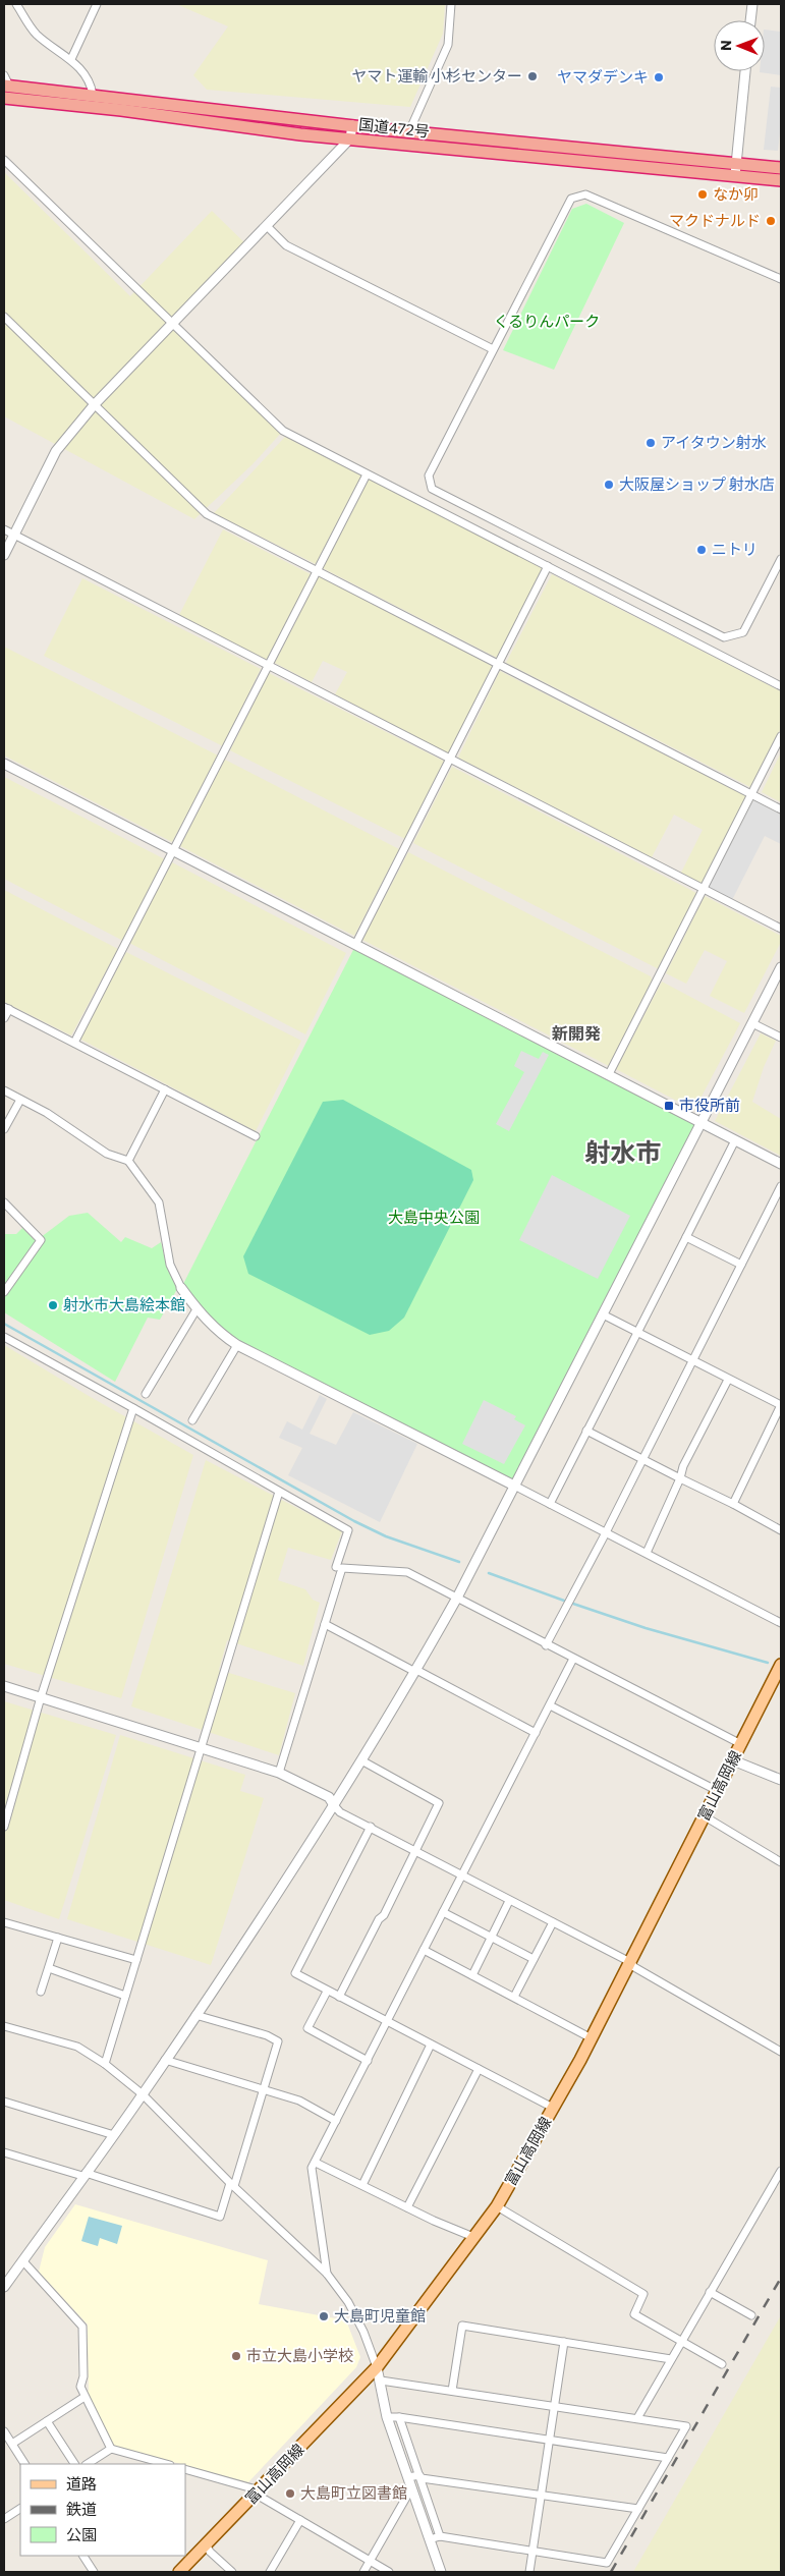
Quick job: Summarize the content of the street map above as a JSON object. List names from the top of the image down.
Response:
{
  "streets": {
    "highway": ["国道472号"],
    "main road": ["富山高岡線"]
  },
  "districts": ["新開発", "射水市"],
  "parks": ["くるりんパーク", "大島中央公園"],
  "places": {
    "other": [
      "ヤマト運輸 小杉センター",
      "ヤマダデンキ",
      "なか卯",
      "マクドナルド",
      "アイタウン射水",
      "大阪屋ショップ 射水店",
      "ニトリ",
      "射水市大島絵本館",
      "大島町児童館",
      "市立大島小学校",
      "大島町立図書館"
    ],
    "transit": ["市役所前"]
  },
  "legend": ["道路", "鉄道", "公園"],
  "north": "left"
}
